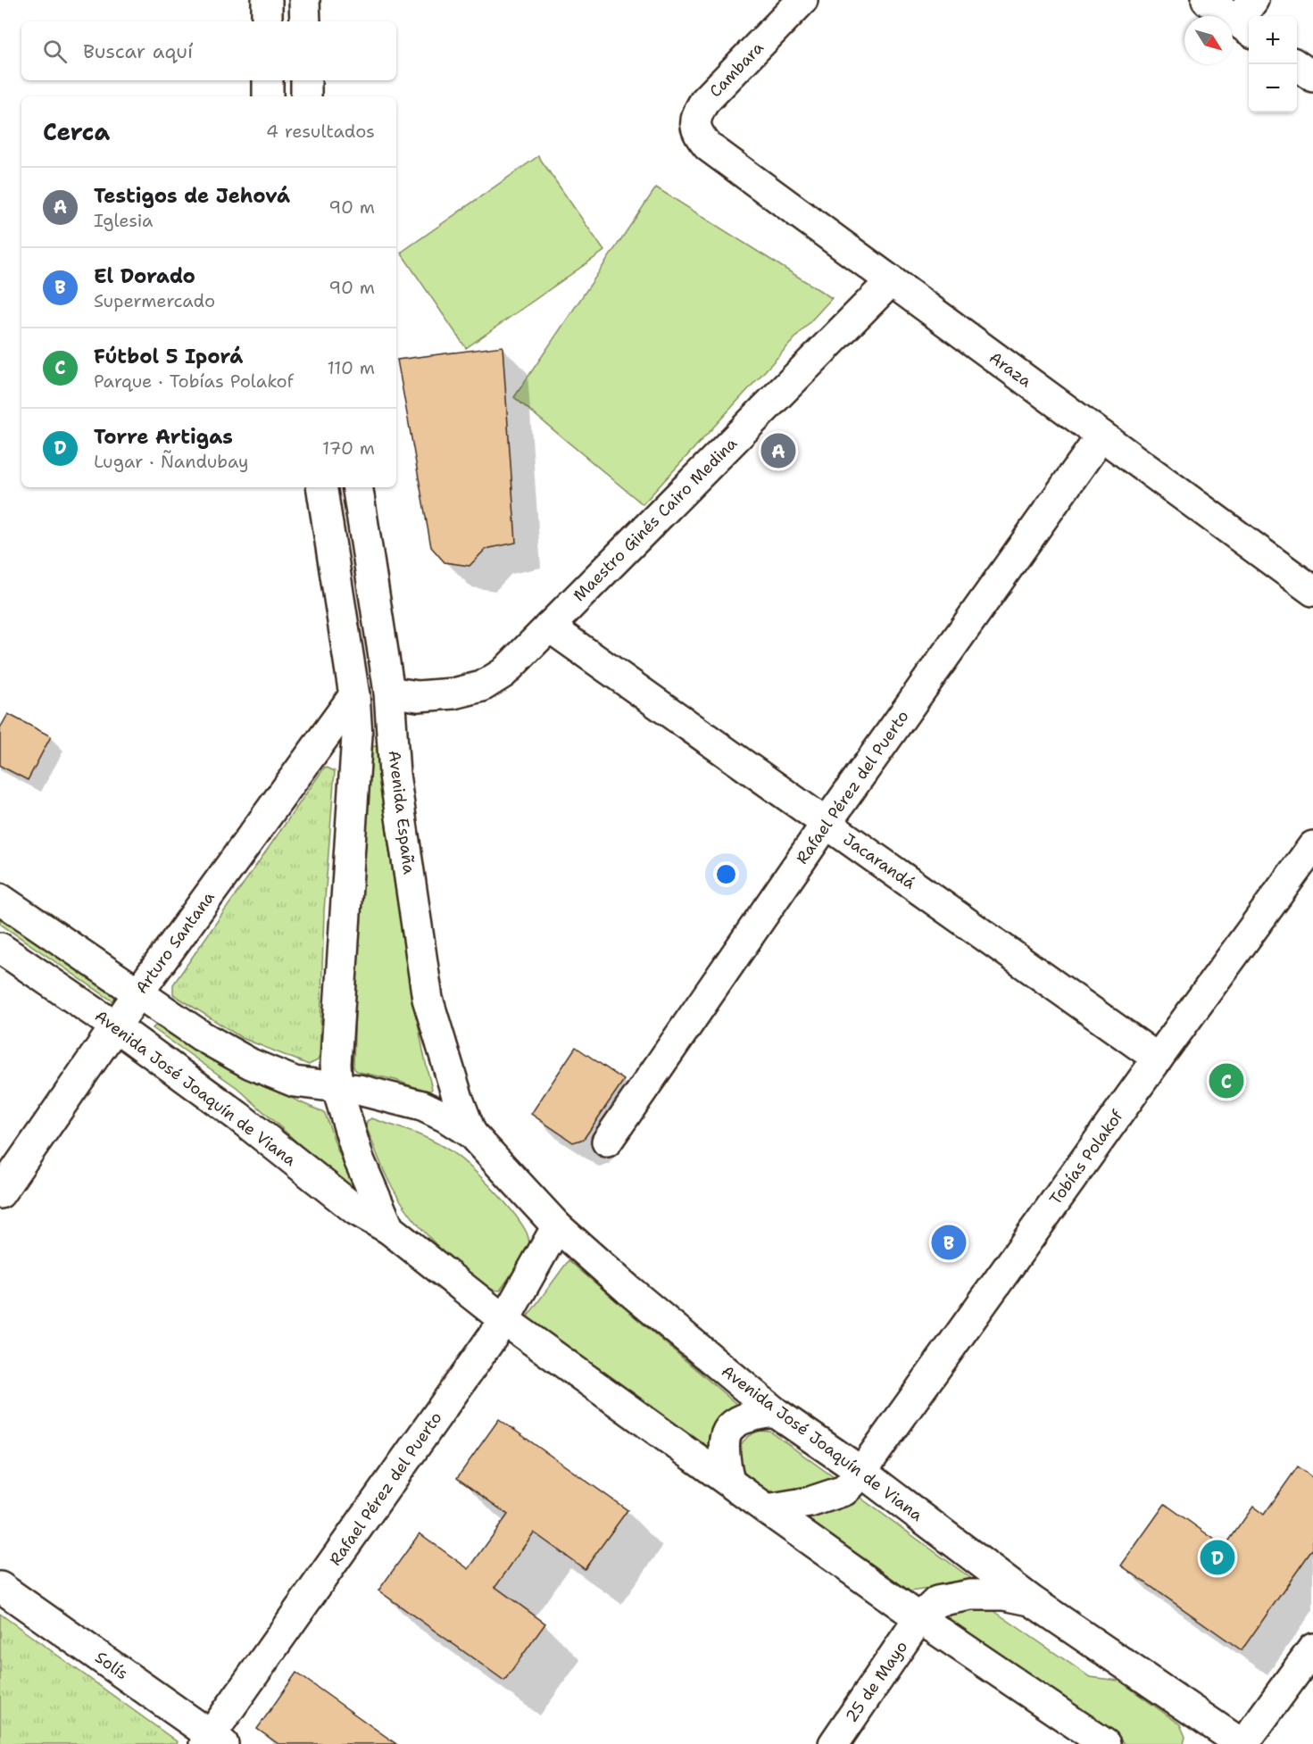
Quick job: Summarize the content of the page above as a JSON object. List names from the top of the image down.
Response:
{
  "streets": {
    "street": [
      "Cambara",
      "Araza",
      "Maestro Ginés Cairo Medina",
      "Rafael Pérez del Puerto",
      "Avenida España",
      "Jacarandá",
      "Arturo Santana",
      "Avenida José Joaquín de Viana",
      "Tobías Polakof",
      "Solís",
      "25 de Mayo"
    ]
  },
  "crossings": [
    ["Cambara", "Araza"],
    ["Araza", "Maestro Ginés Cairo Medina"],
    ["Araza", "Rafael Pérez del Puerto"],
    ["Maestro Ginés Cairo Medina", "Avenida España"],
    ["Maestro Ginés Cairo Medina", "Jacarandá"],
    ["Rafael Pérez del Puerto", "Jacarandá"],
    ["Rafael Pérez del Puerto", "Avenida José Joaquín de Viana"],
    ["Rafael Pérez del Puerto", "Solís"],
    ["Avenida España", "Avenida José Joaquín de Viana"],
    ["Jacarandá", "Tobías Polakof"],
    ["Arturo Santana", "Avenida José Joaquín de Viana"],
    ["Avenida José Joaquín de Viana", "Tobías Polakof"],
    ["Avenida José Joaquín de Viana", "25 de Mayo"]
  ],
  "north": "bottom right",
  "page": {
    "map_buttons": ["+", "−"],
    "search": "Buscar aquí",
    "heading": ["Cerca", "4 resultados"],
    "list": [
      {
        "mark": "A",
        "name": "Testigos de Jehová",
        "note": "Iglesia",
        "value": "90 m"
      },
      {
        "mark": "B",
        "name": "El Dorado",
        "note": "Supermercado",
        "value": "90 m"
      },
      {
        "mark": "C",
        "name": "Fútbol 5 Iporá",
        "note": "Parque · Tobías Polakof",
        "value": "110 m"
      },
      {
        "mark": "D",
        "name": "Torre Artigas",
        "note": "Lugar · Ñandubay",
        "value": "170 m"
      }
    ],
    "pins": [
      "A",
      "C",
      "B",
      "D"
    ]
  }
}
